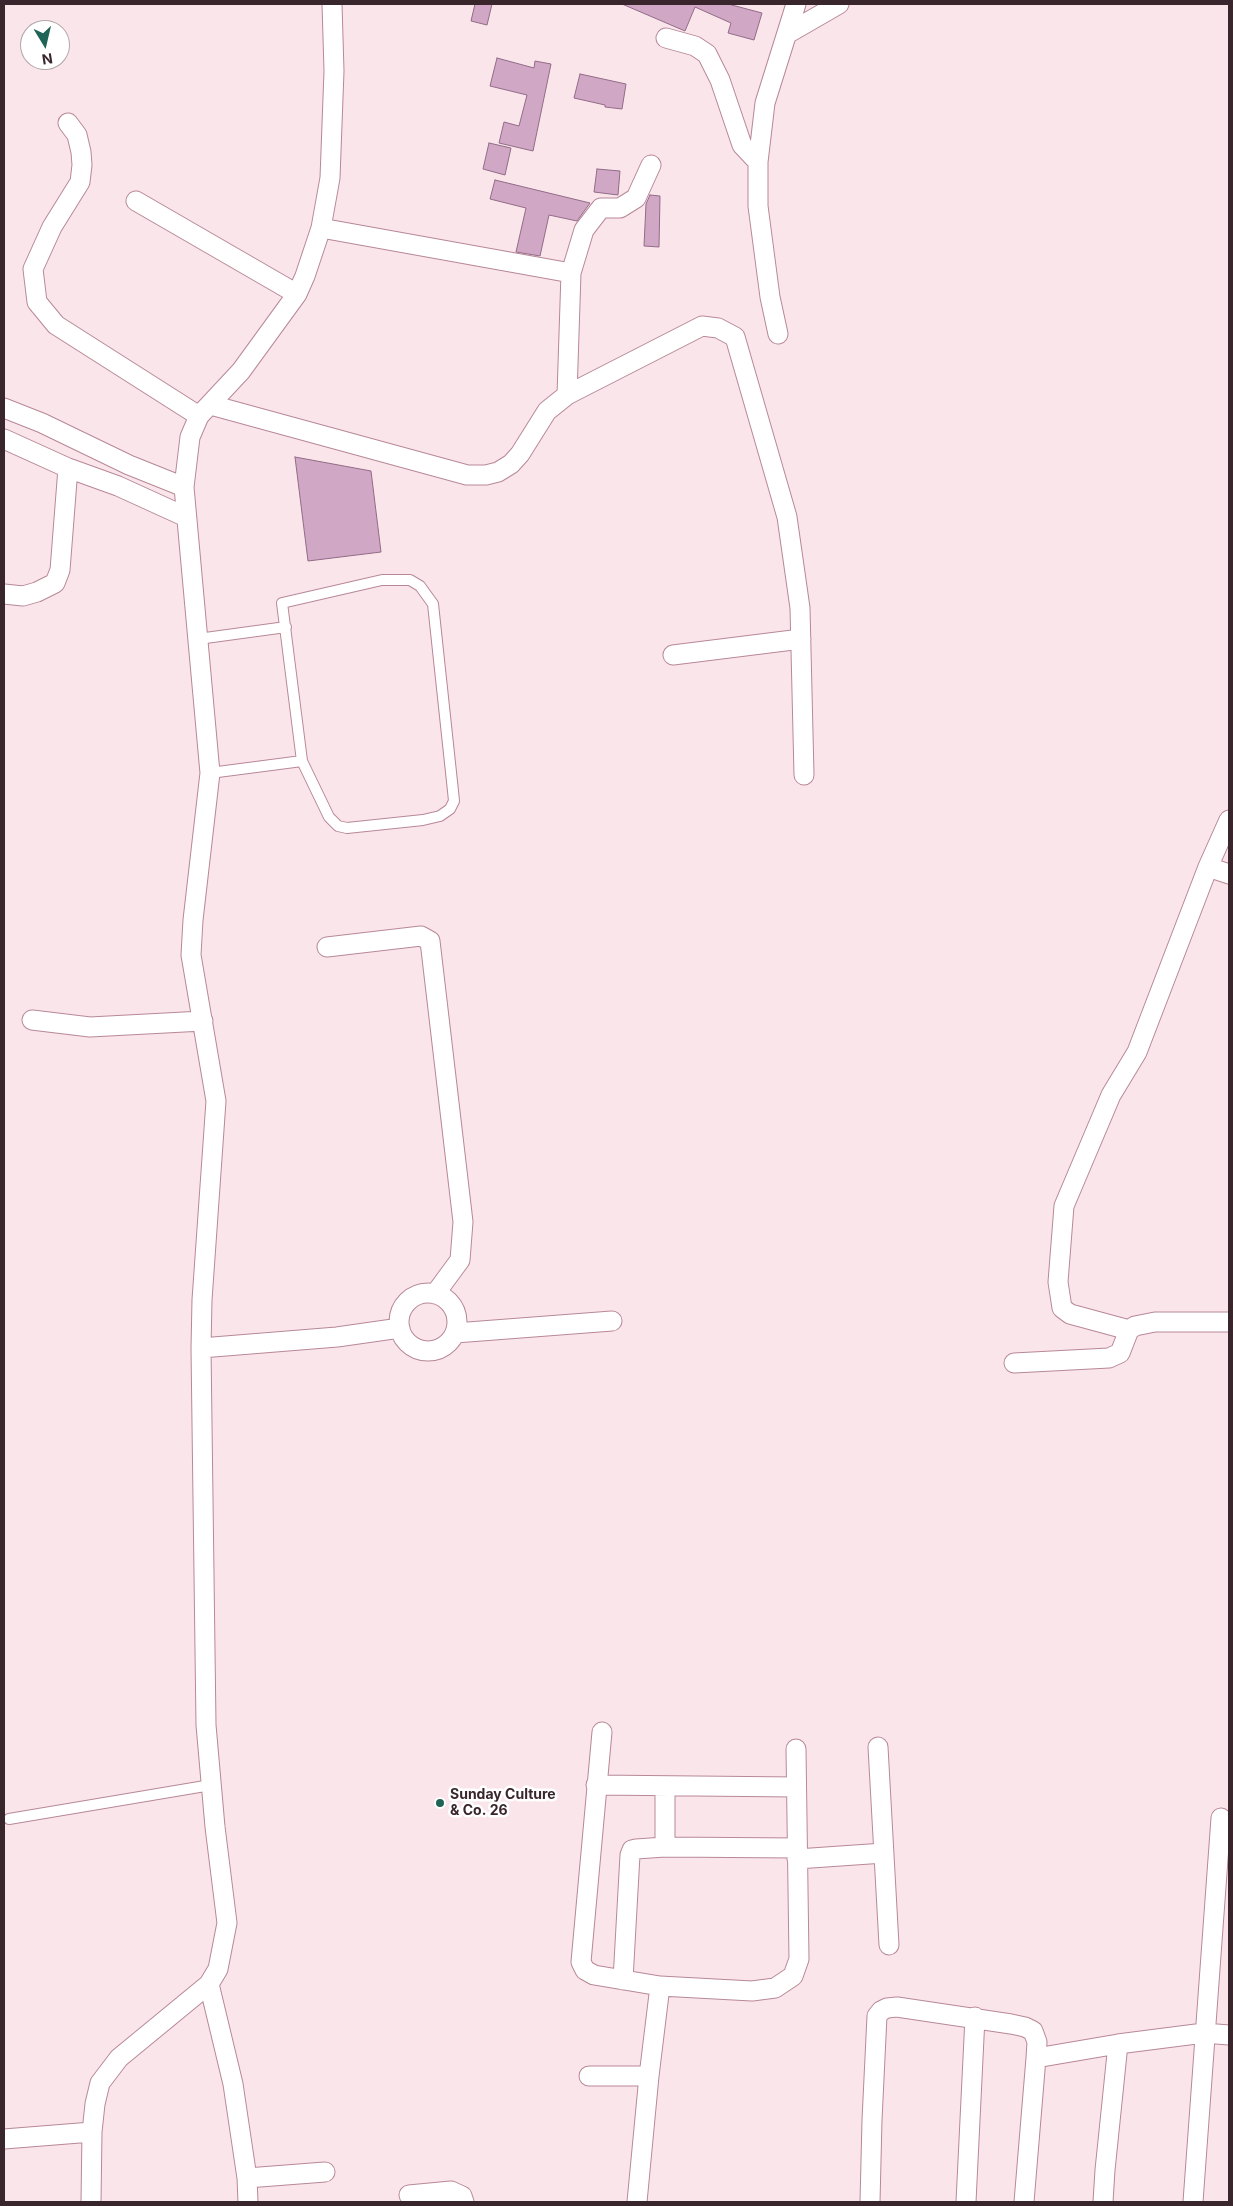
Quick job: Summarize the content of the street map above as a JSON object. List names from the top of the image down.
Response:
{
  "places": ["Sunday Culture & Co. 26"],
  "north": "bottom"
}
